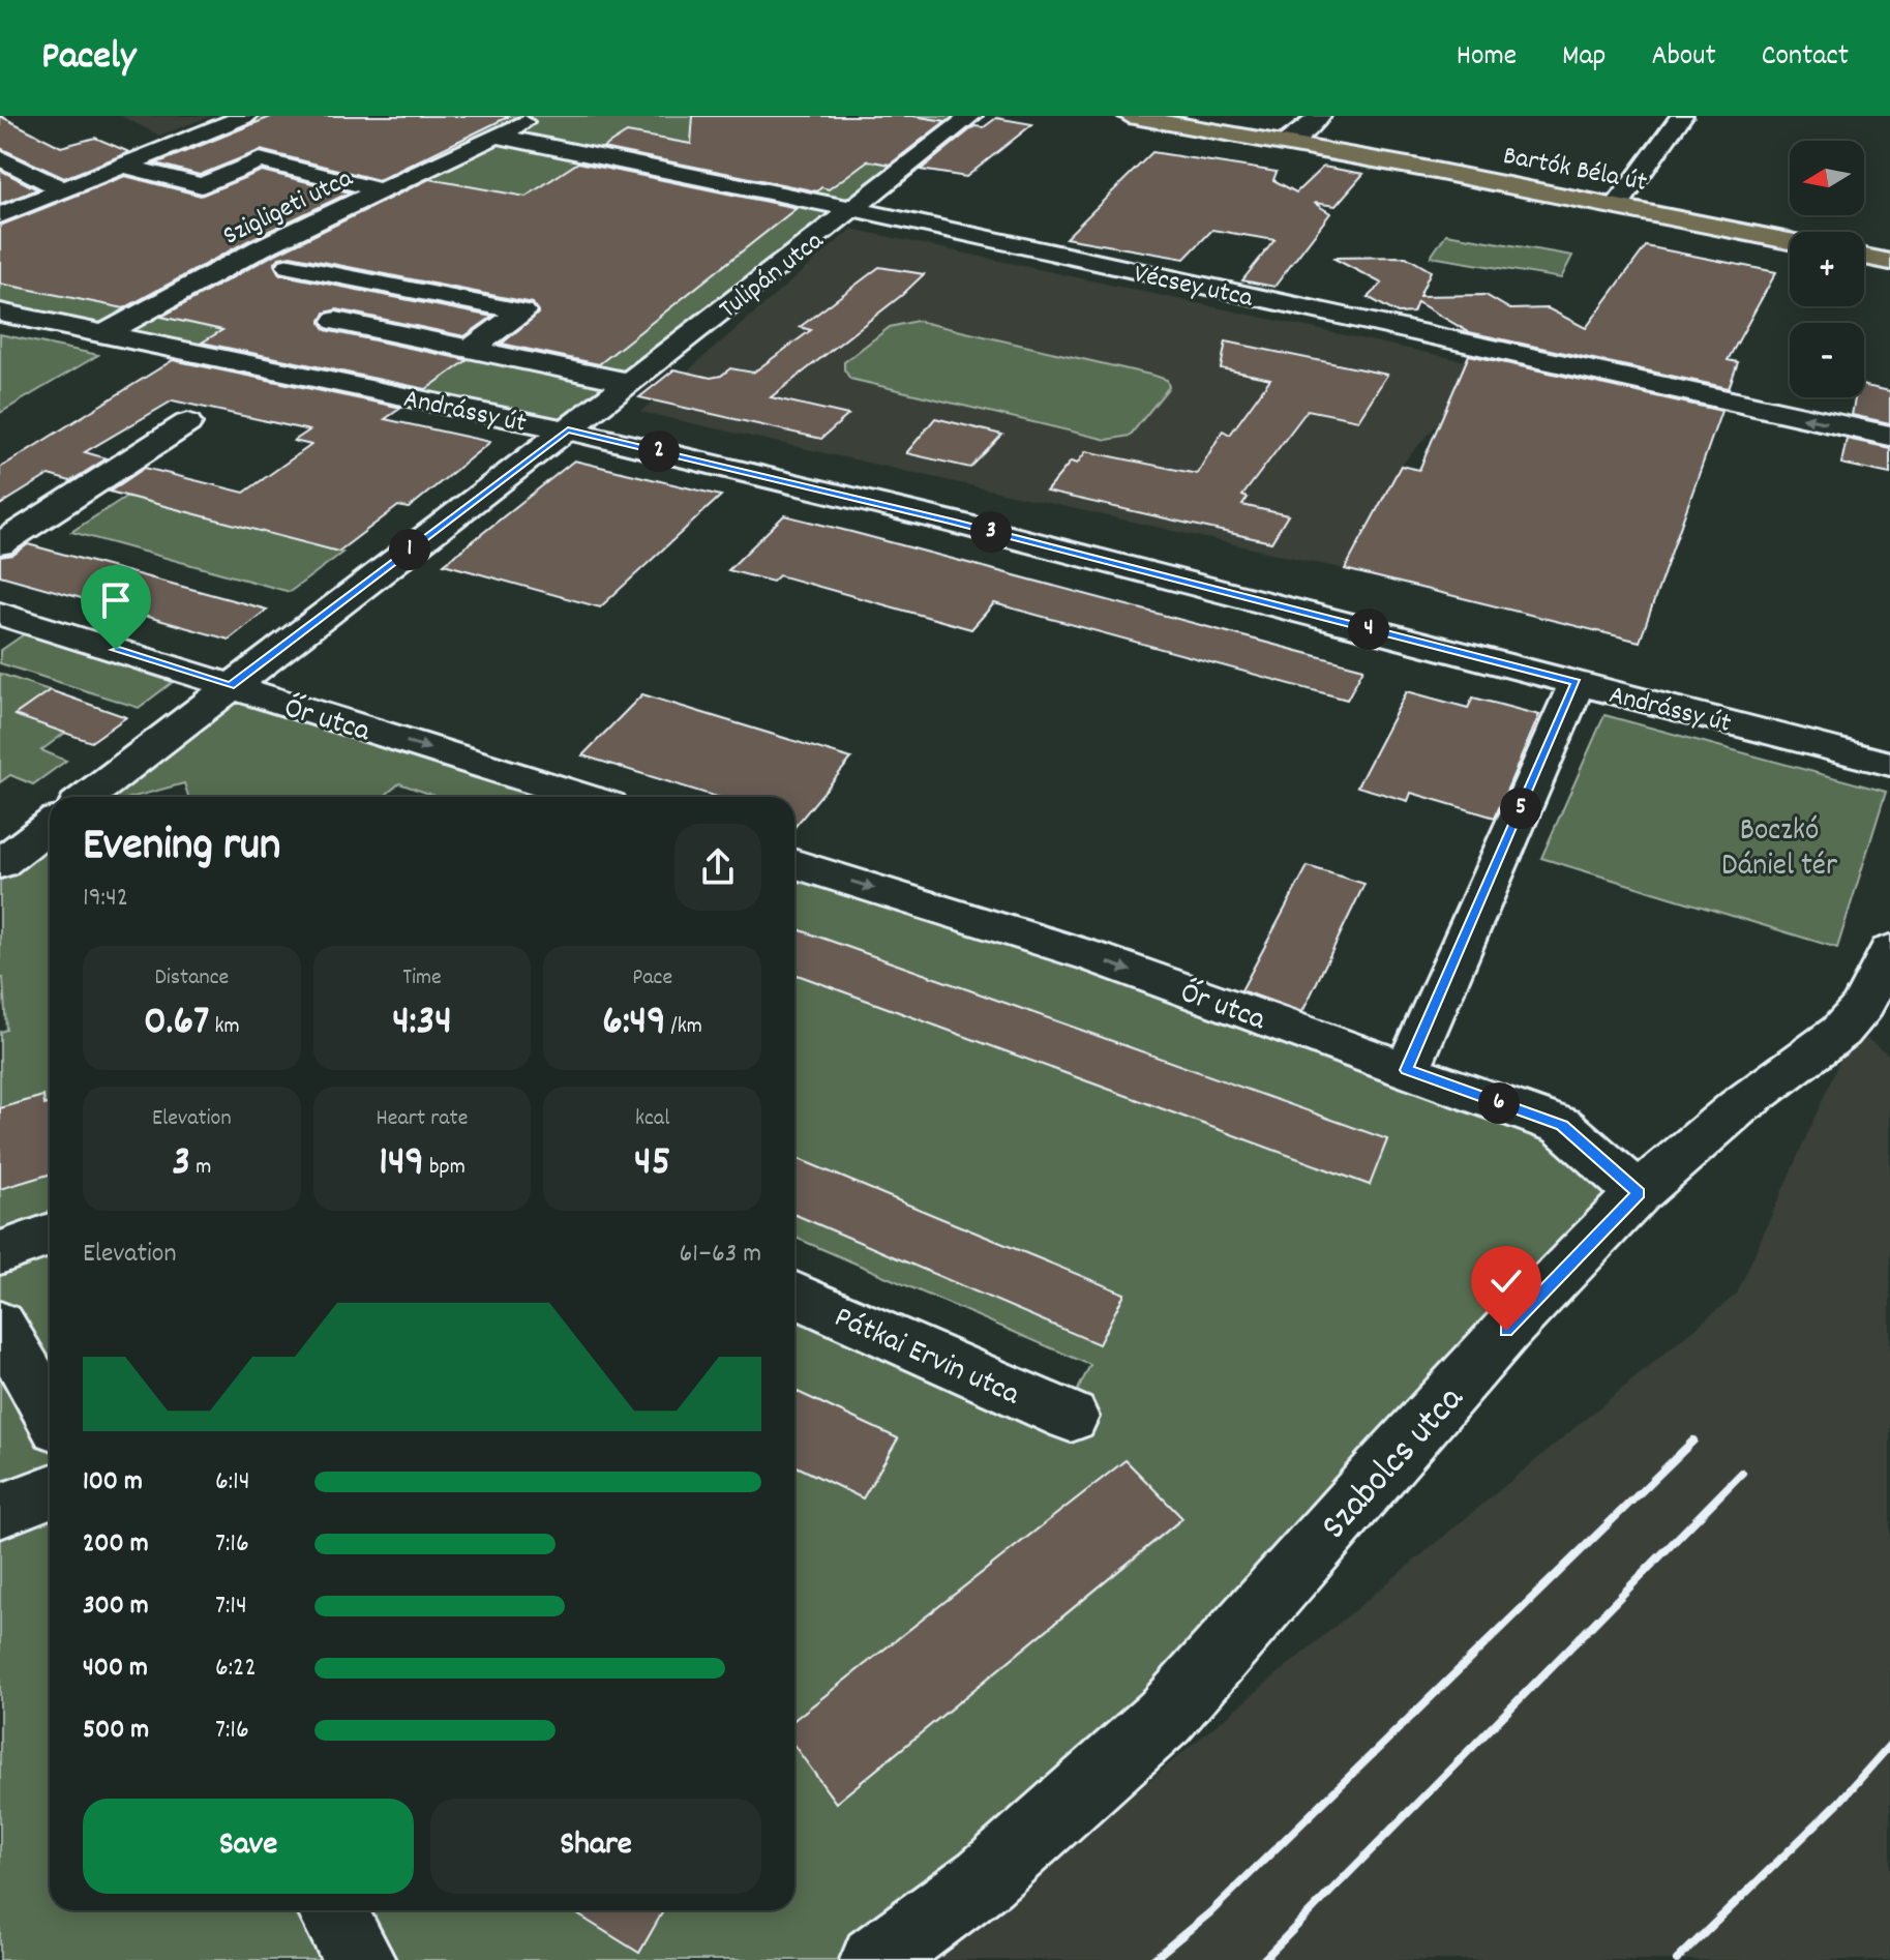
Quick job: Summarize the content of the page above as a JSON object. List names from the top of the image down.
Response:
{
  "streets": {
    "main road": ["Bartók Béla út"],
    "street": [
      "Szigligeti utca",
      "Tulipán utca",
      "Vécsey utca",
      "Andrássy út",
      "Őr utca",
      "Pátkai Ervin utca",
      "Szabolcs utca"
    ]
  },
  "crossings": [
    ["Szigligeti utca", "Vécsey utca"],
    ["Szigligeti utca", "Andrássy út"],
    ["Tulipán utca", "Vécsey utca"],
    ["Tulipán utca", "Andrássy út"],
    ["Tulipán utca", "Őr utca"],
    ["Őr utca", "Szabolcs utca"]
  ],
  "one_way": ["Vécsey utca", "Őr utca"],
  "parks": ["Boczkó Dániel tér"],
  "north": "left",
  "page": {
    "header": "Pacely",
    "nav": [
      "Home",
      "Map",
      "About",
      "Contact"
    ],
    "map_buttons": ["+", "−"],
    "pins": [
      "2",
      "3",
      "1",
      "4",
      "5",
      "6"
    ],
    "heading": ["Evening run", "19:42"],
    "stats": [
      ["Distance", "0.67 km"],
      ["Time", "4:34"],
      ["Pace", "6:49 /km"],
      ["Elevation", "3 m"],
      ["Heart rate", "149 bpm"],
      ["kcal", "45"]
    ],
    "chart": ["Elevation", "61–63 m"],
    "list": [
      {
        "name": "100 m",
        "note": "6:14"
      },
      {
        "name": "200 m",
        "note": "7:16"
      },
      {
        "name": "300 m",
        "note": "7:14"
      },
      {
        "name": "400 m",
        "note": "6:22"
      },
      {
        "name": "500 m",
        "note": "7:16"
      }
    ],
    "buttons": ["Save", "Share"]
  }
}
